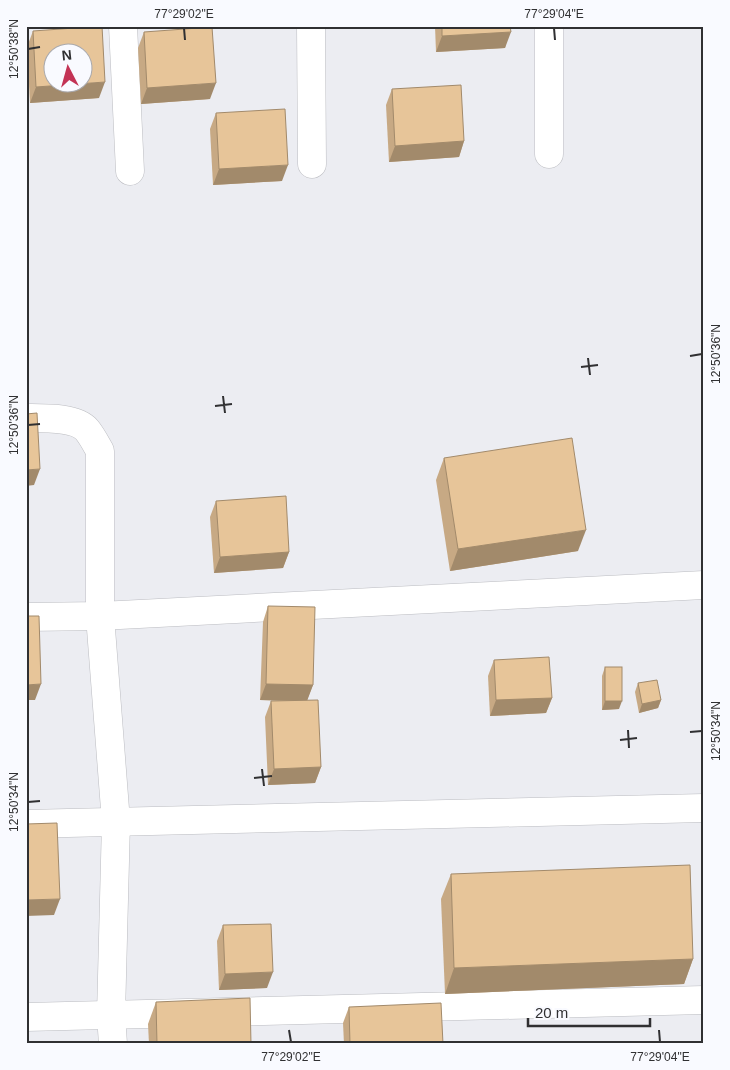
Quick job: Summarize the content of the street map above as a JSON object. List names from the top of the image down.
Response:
{
  "scale_bar": "20 m",
  "north": "top",
  "coordinates": [
    "77°29'02\"E",
    "77°29'04\"E",
    "12°50'38\"N",
    "12°50'36\"N",
    "12°50'34\"N"
  ]
}
